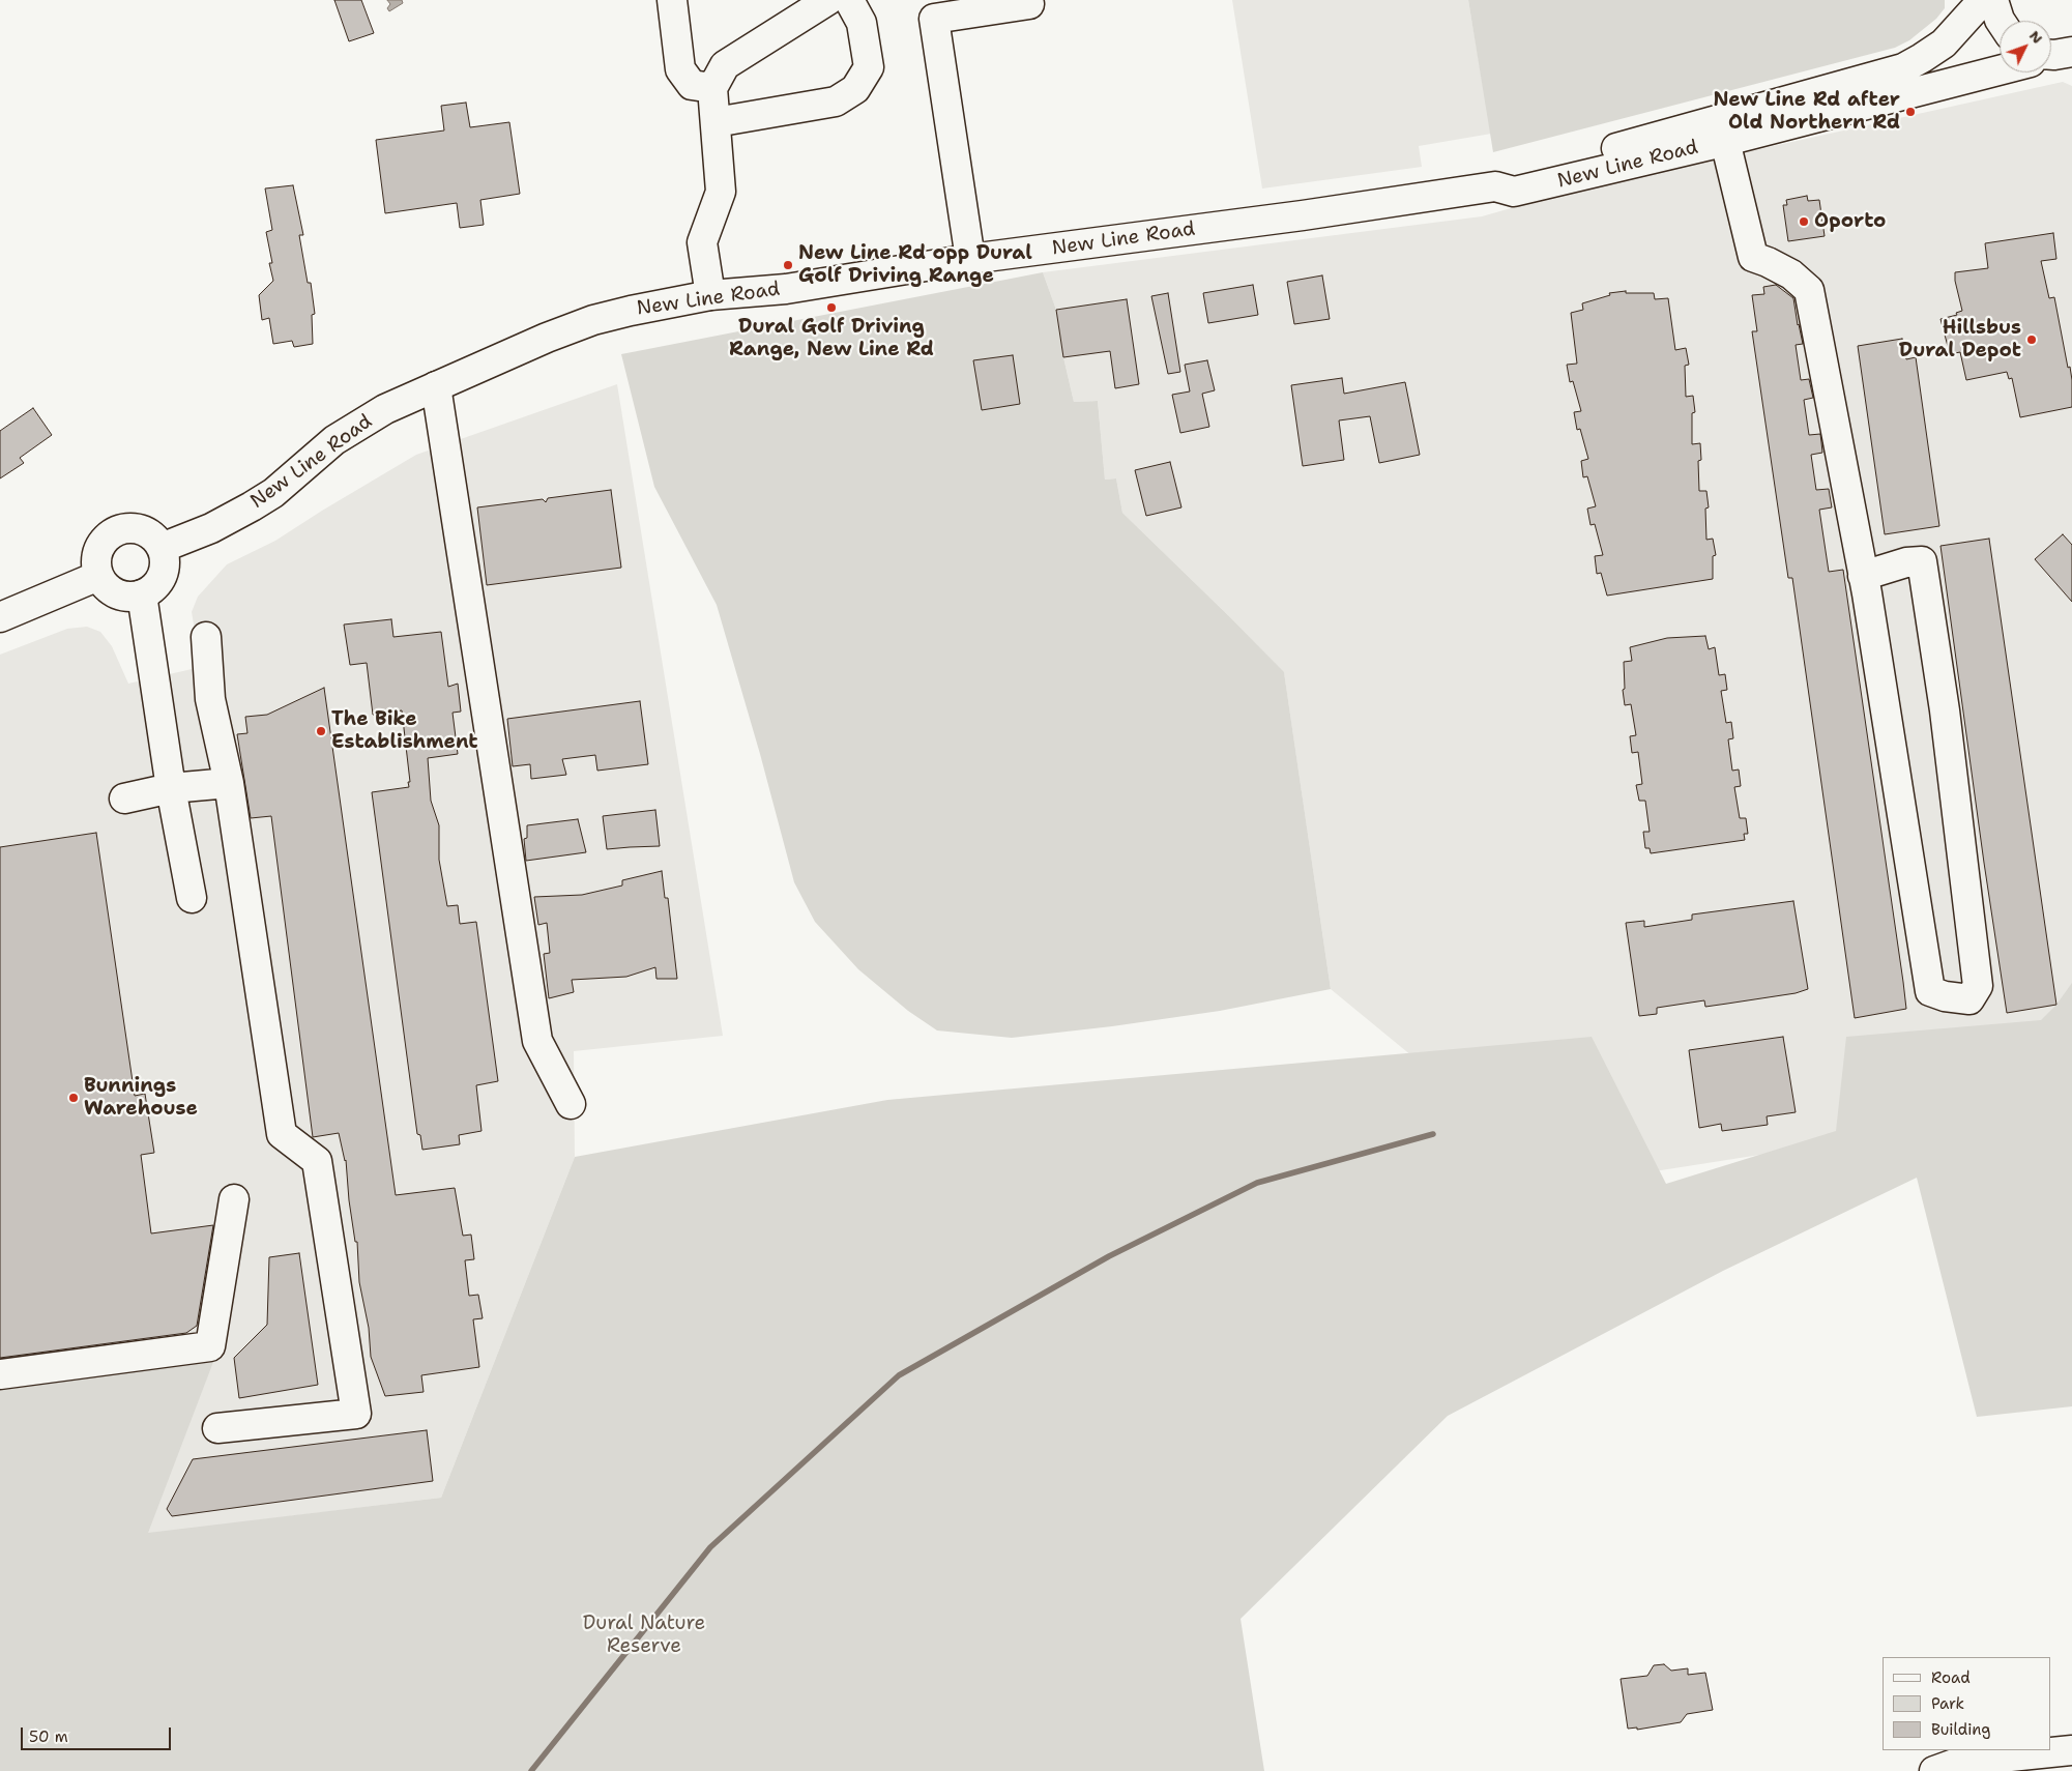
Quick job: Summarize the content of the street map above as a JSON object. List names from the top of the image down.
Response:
{
  "streets": {
    "main road": ["New Line Road"]
  },
  "parks": ["Dural Nature Reserve"],
  "places": [
    "New Line Rd after Old Northern Rd",
    "Oporto",
    "New Line Rd opp Dural Golf Driving Range",
    "Dural Golf Driving Range, New Line Rd",
    "Hillsbus Dural Depot",
    "The Bike Establishment",
    "Bunnings Warehouse"
  ],
  "legend": ["Road", "Park", "Building"],
  "scale_bar": "50 m",
  "north": "top right"
}
